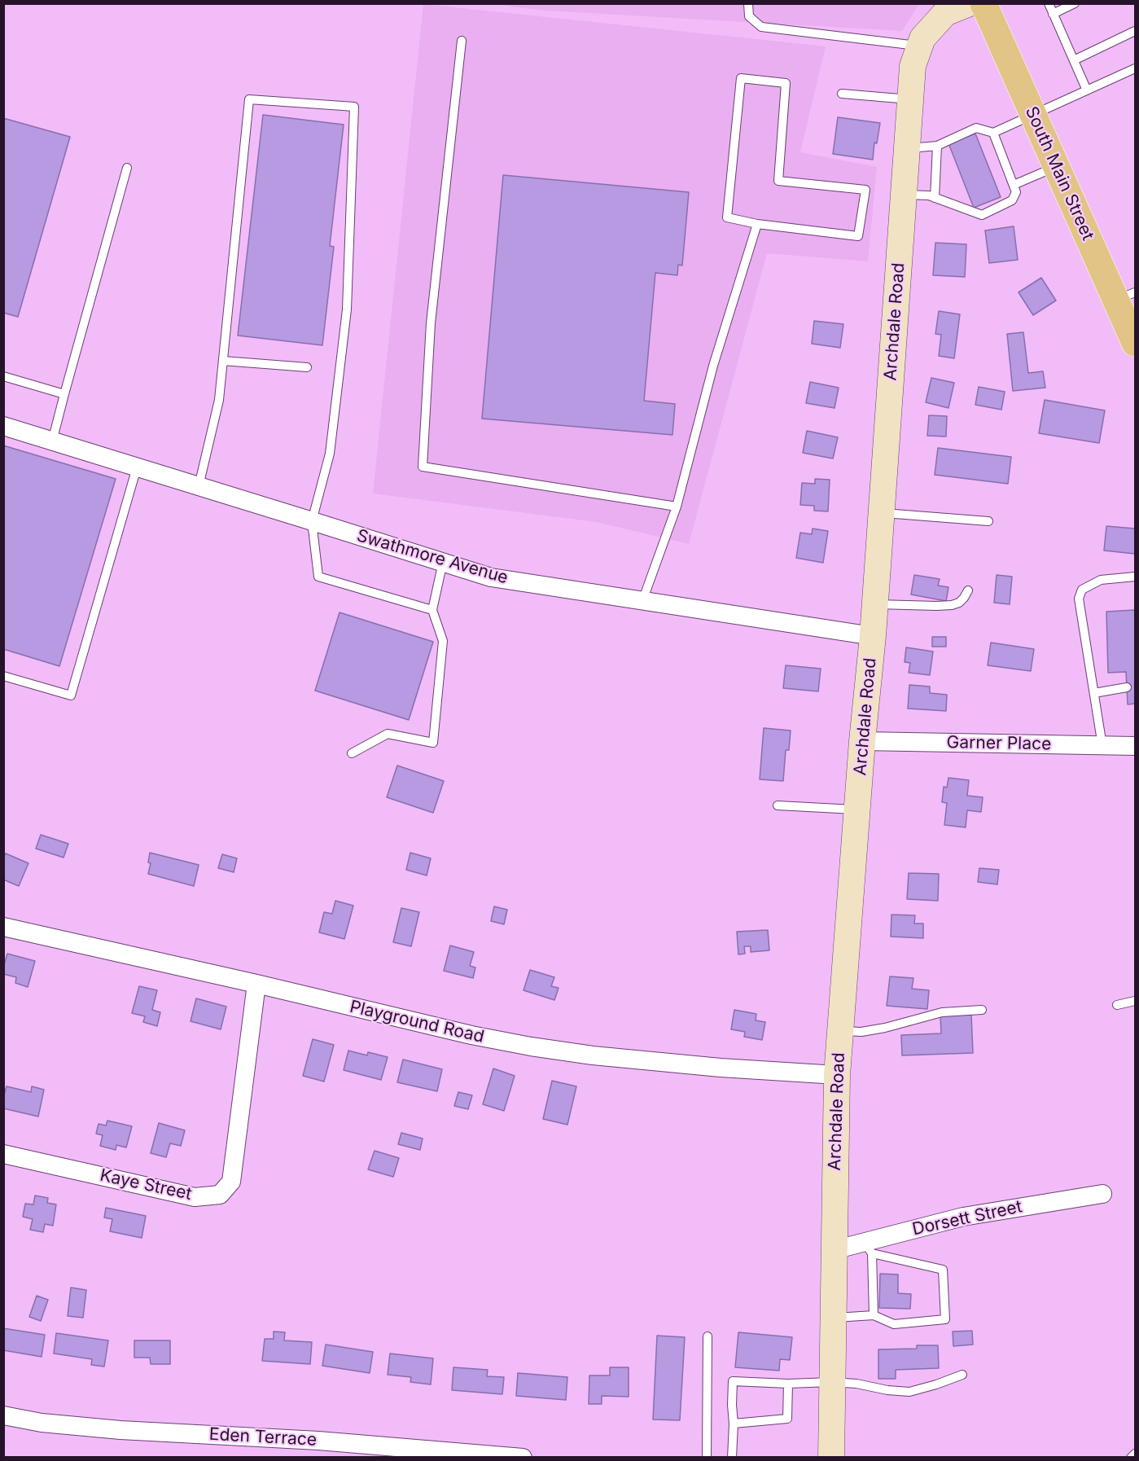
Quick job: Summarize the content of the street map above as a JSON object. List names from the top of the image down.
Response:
{
  "streets": {
    "main road": ["South Main Street", "Archdale Road"],
    "street": [
      "Swathmore Avenue",
      "Garner Place",
      "Playground Road",
      "Kaye Street",
      "Dorsett Street",
      "Eden Terrace"
    ]
  },
  "crossings": [
    ["Archdale Road", "Swathmore Avenue"],
    ["Archdale Road", "Garner Place"],
    ["Archdale Road", "Playground Road"],
    ["Archdale Road", "Dorsett Street"],
    ["Playground Road", "Kaye Street"]
  ]
}
